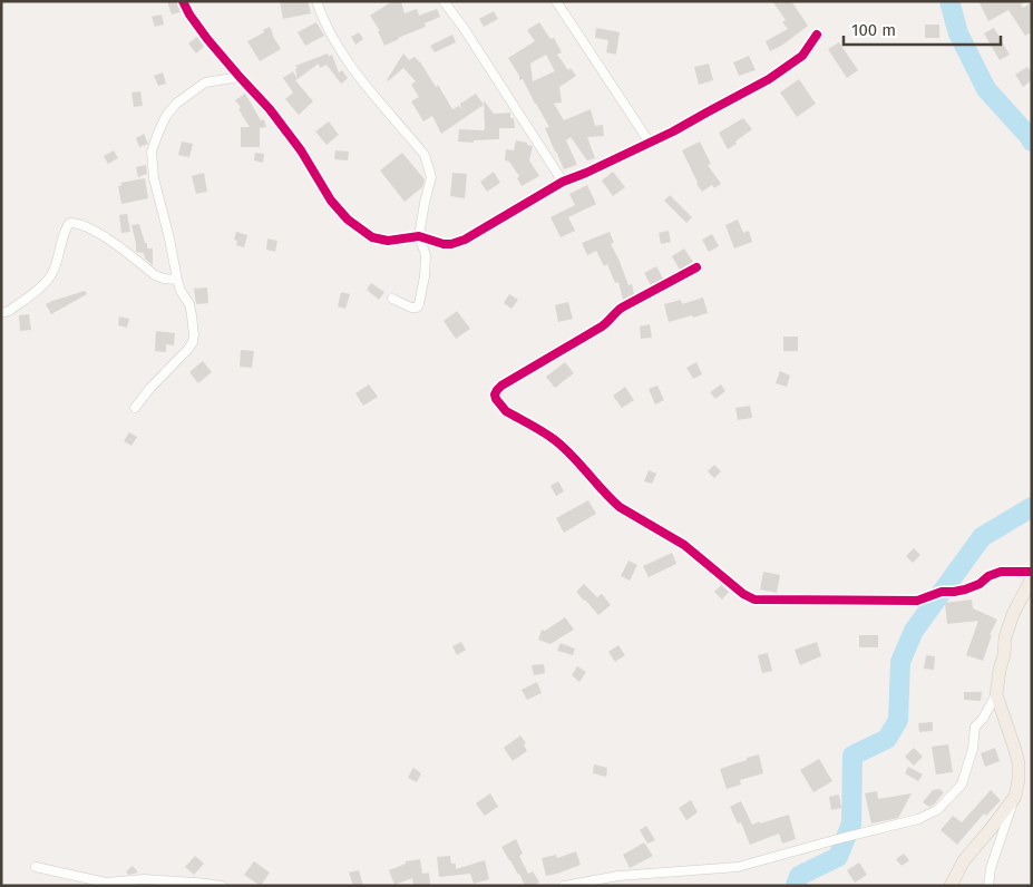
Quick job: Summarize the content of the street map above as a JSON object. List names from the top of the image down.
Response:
{
  "scale_bar": "100 m"
}
